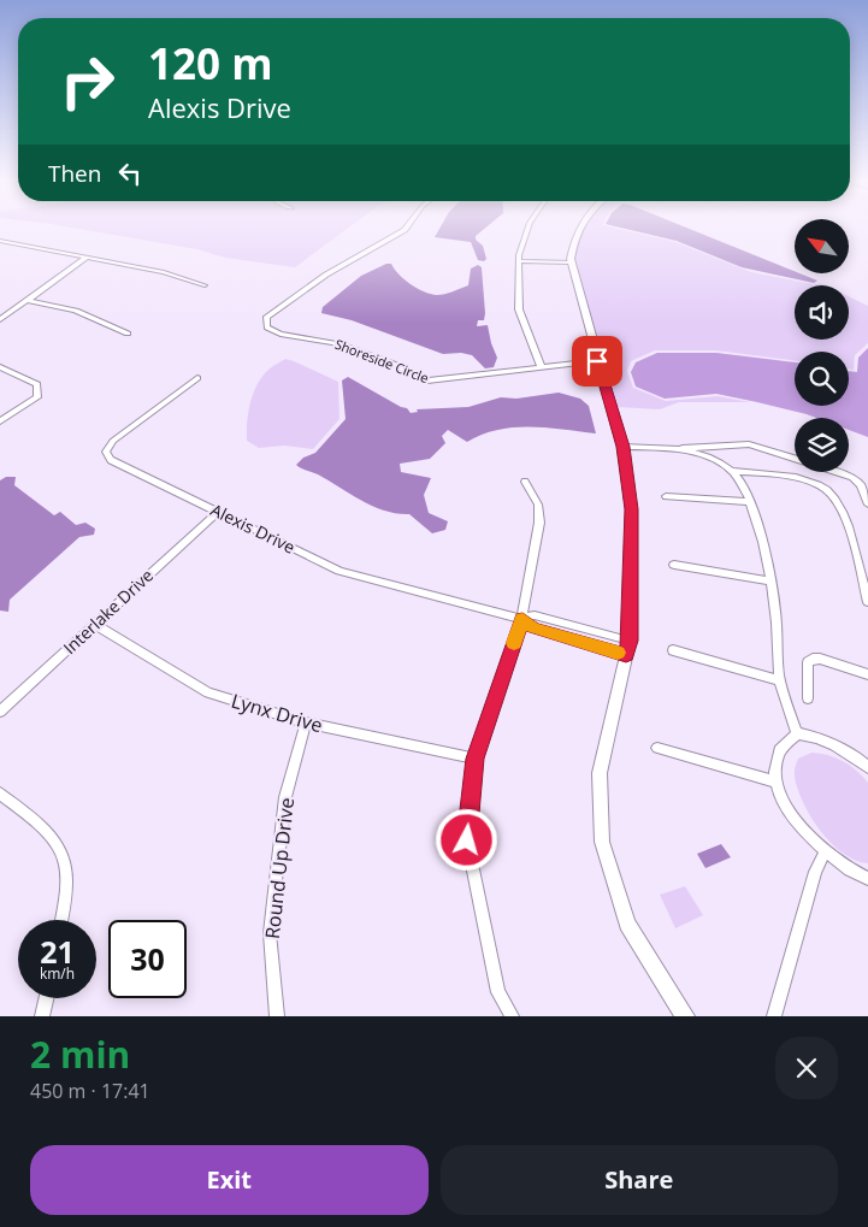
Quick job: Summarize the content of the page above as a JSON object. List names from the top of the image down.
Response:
{
  "streets": {
    "street": [
      "Shoreside Circle",
      "Alexis Drive",
      "Interlake Drive",
      "Lynx Drive",
      "Round Up Drive"
    ]
  },
  "crossings": [
    ["Alexis Drive", "Interlake Drive"],
    ["Interlake Drive", "Lynx Drive"],
    ["Lynx Drive", "Round Up Drive"]
  ],
  "north": "top left",
  "page": {
    "turn": ["120 m", "Alexis Drive"],
    "then": "Then",
    "speed": "21 km/h",
    "limit": "30",
    "heading": ["2 min", "450 m · 17:41"],
    "buttons": ["Exit", "Share"]
  }
}
